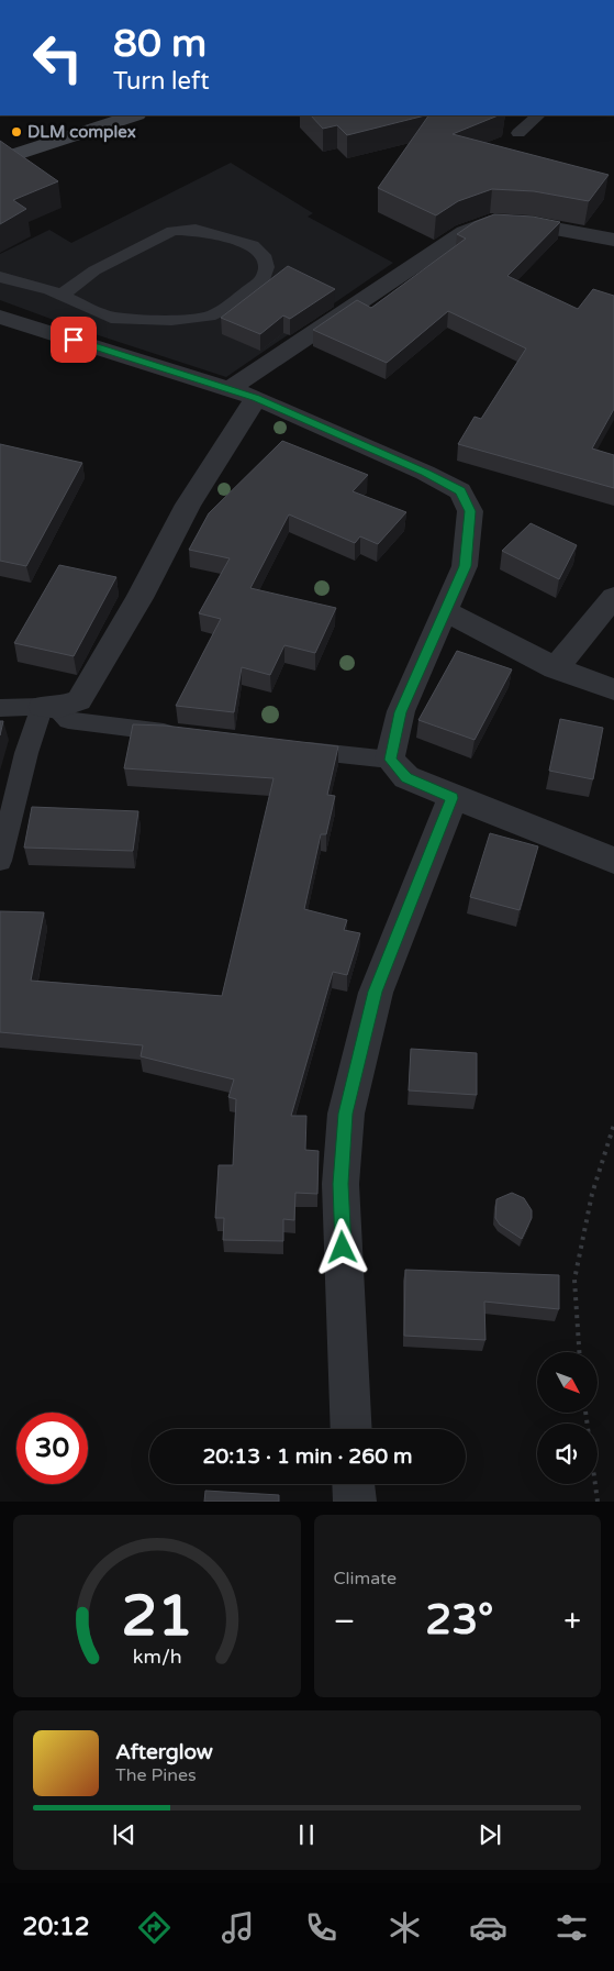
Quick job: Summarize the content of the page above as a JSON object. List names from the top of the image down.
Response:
{
  "places": ["DLM complex"],
  "north": "bottom right",
  "page": {
    "turn": ["80 m", "Turn left"],
    "limit": "30",
    "trip": "20:13 · 1 min · 260 m",
    "tile": "Climate",
    "heat": ["−", "23°", "+"],
    "song": ["Afterglow", "The Pines"],
    "tabs": "20:12",
    "gauge": ["21", "km/h"]
  }
}
